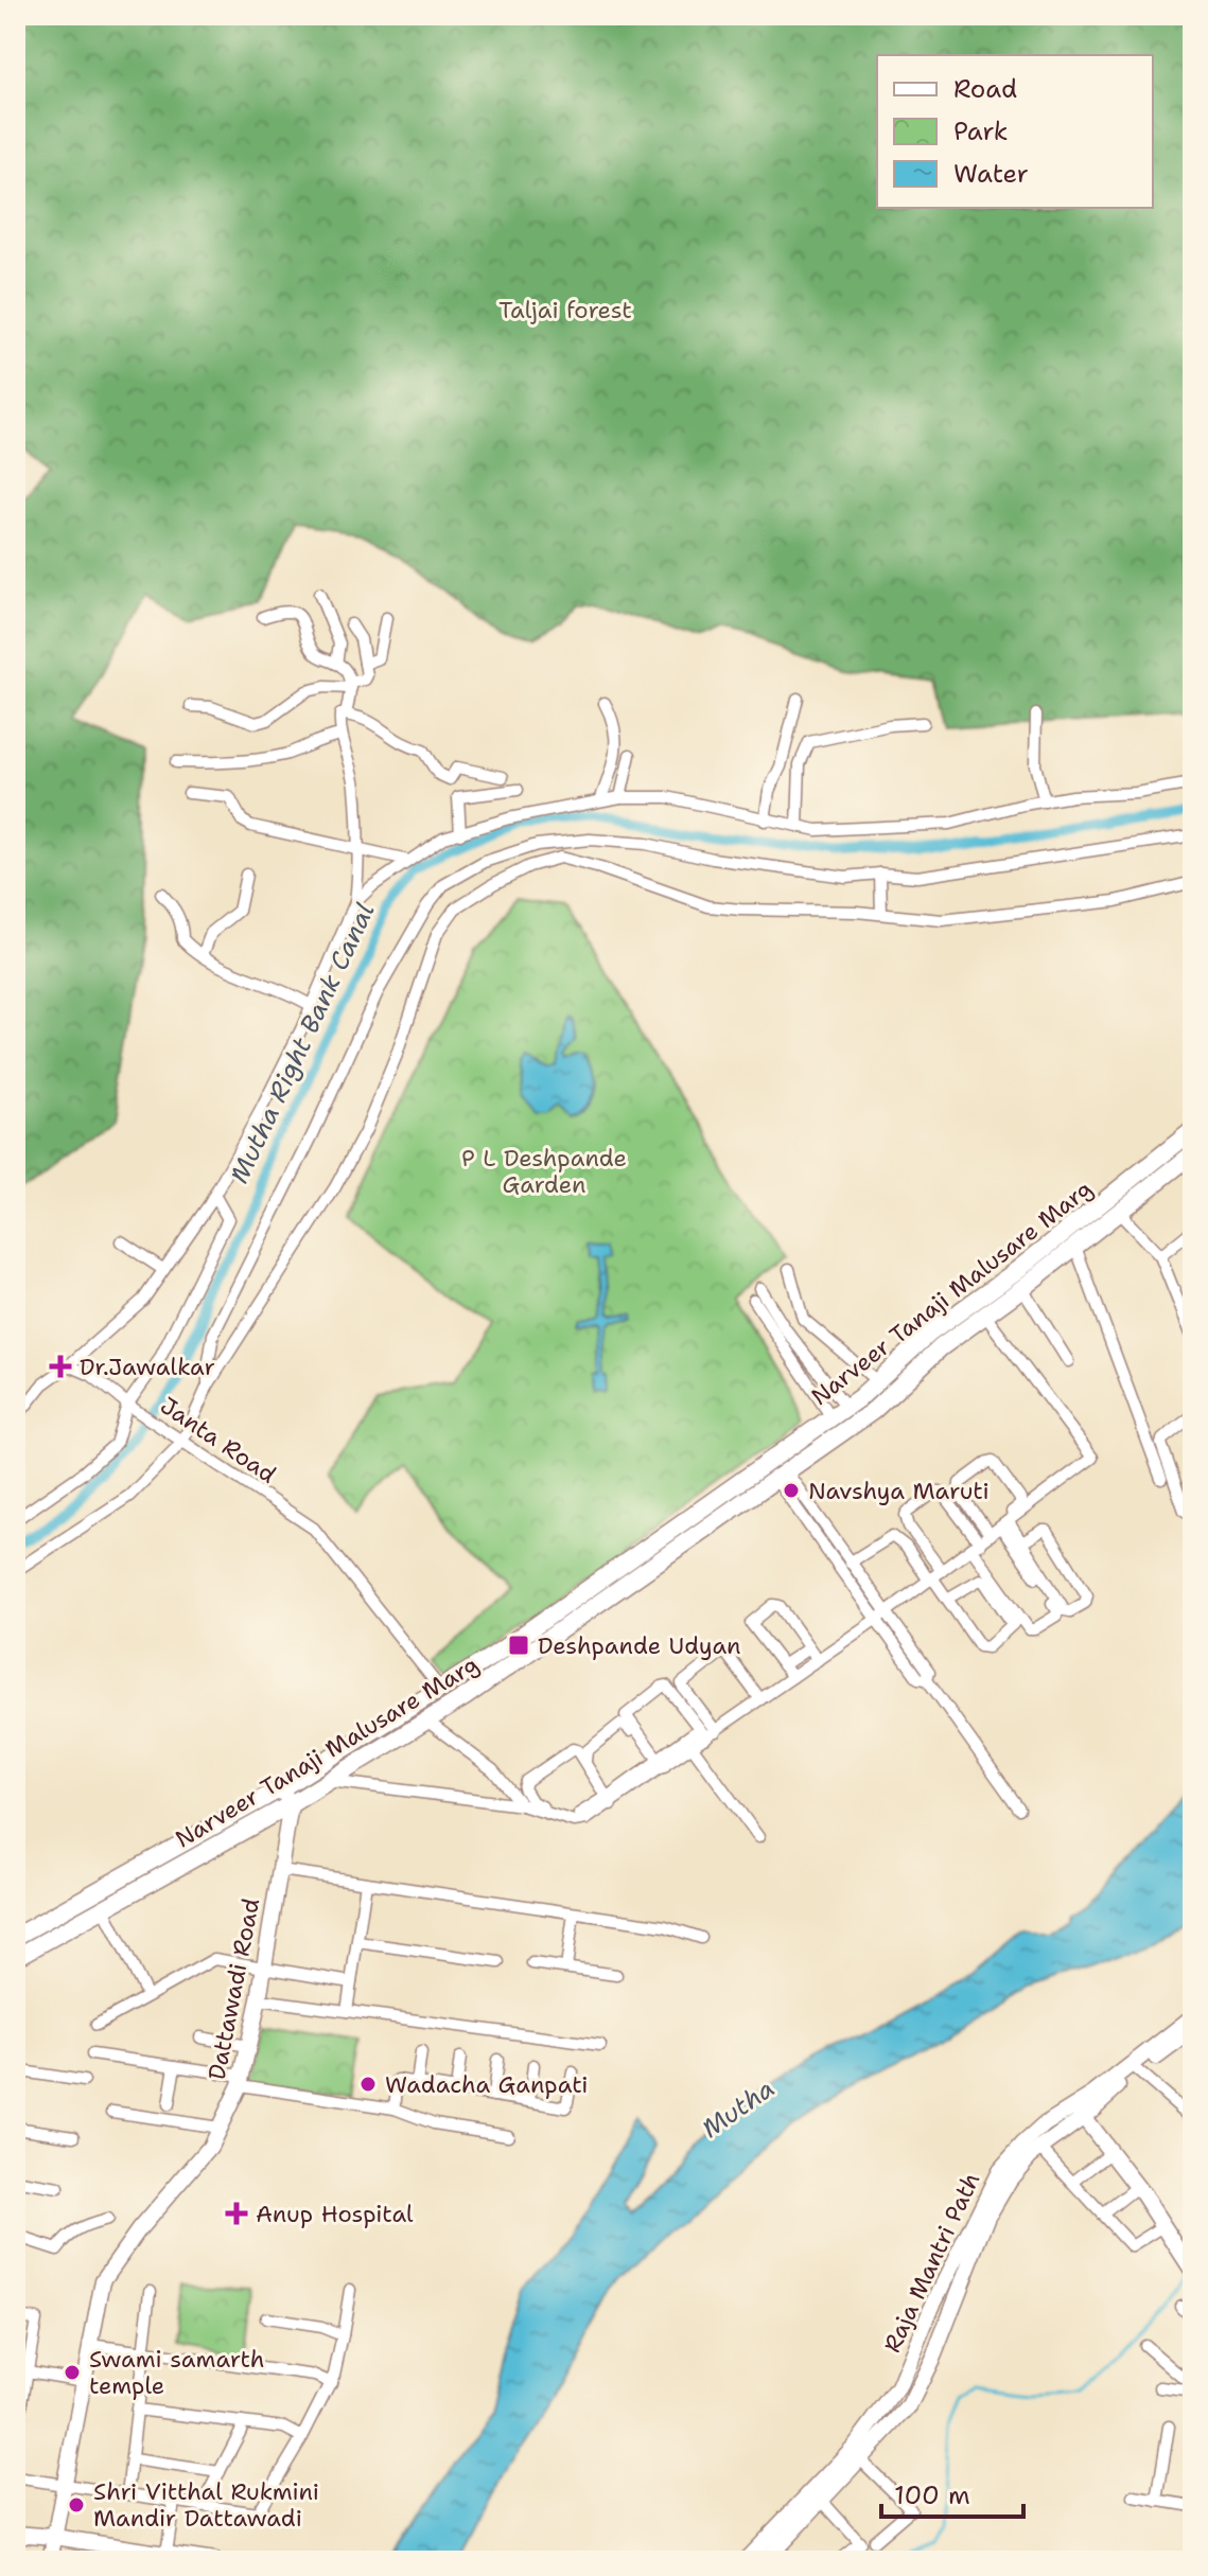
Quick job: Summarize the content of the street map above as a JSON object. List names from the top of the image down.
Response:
{
  "streets": {
    "main road": ["Narveer Tanaji Malusare Marg", "Dattawadi Road", "Raja Mantri Path"],
    "street": ["Janta Road"]
  },
  "crossings": [
    ["Narveer Tanaji Malusare Marg", "Janta Road"],
    ["Narveer Tanaji Malusare Marg", "Dattawadi Road"]
  ],
  "water": ["Mutha Right Bank Canal", "Mutha"],
  "parks": ["Taljai forest", "P L Deshpande Garden"],
  "places": {
    "health": ["Dr.Jawalkar", "Anup Hospital"],
    "other": [
      "Navshya Maruti",
      "Wadacha Ganpati",
      "Swami samarth temple",
      "Shri Vitthal Rukmini Mandir Dattawadi"
    ],
    "transit": ["Deshpande Udyan"]
  },
  "legend": ["Road", "Park", "Water"],
  "scale_bar": "100 m"
}
